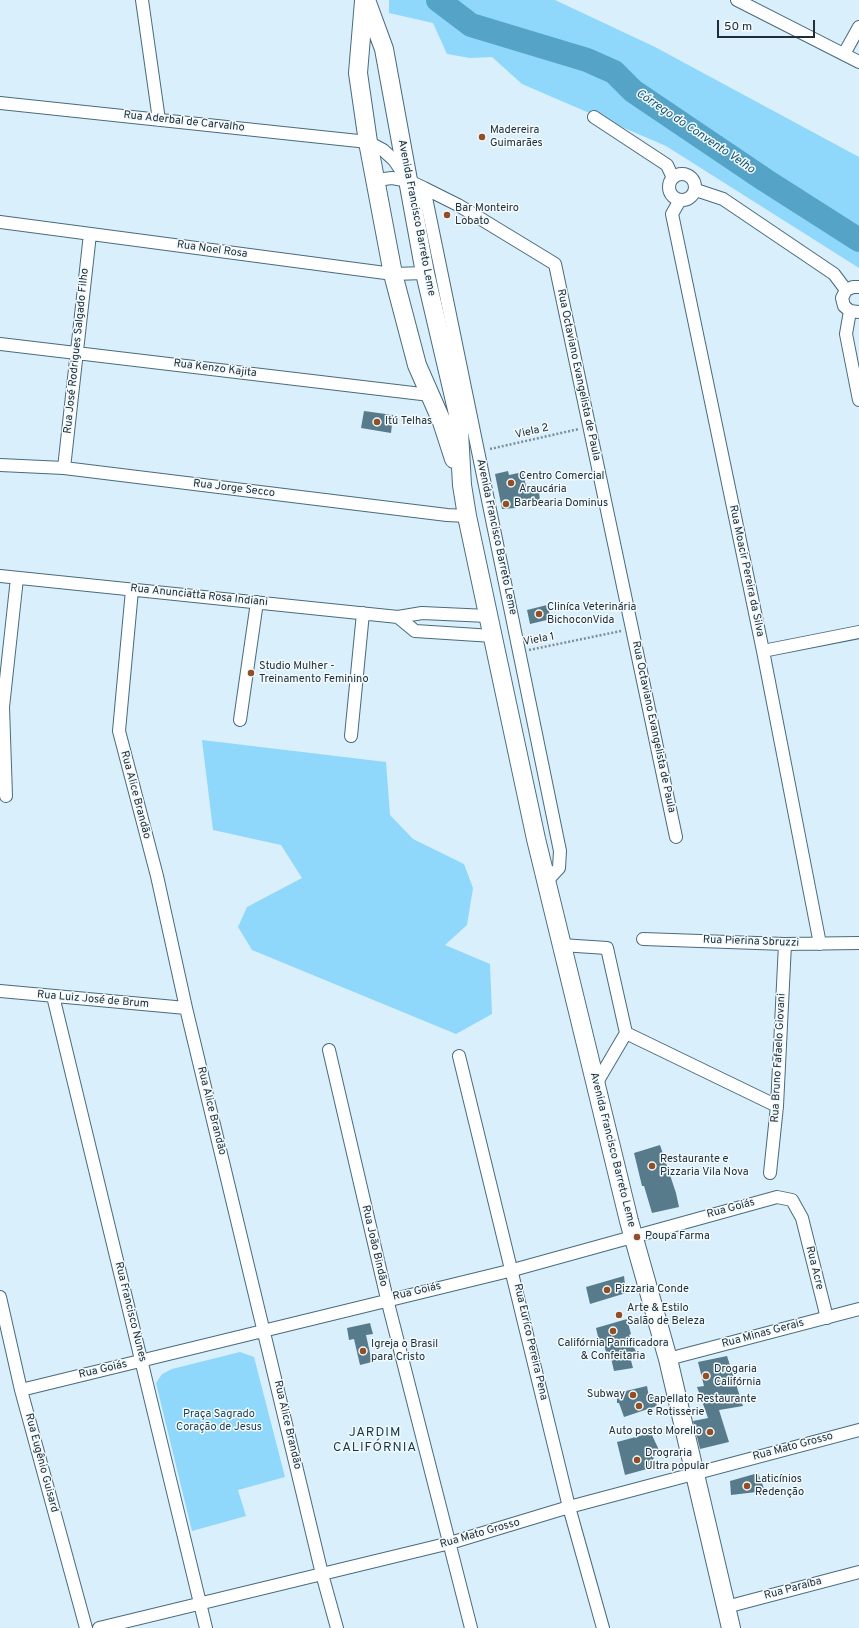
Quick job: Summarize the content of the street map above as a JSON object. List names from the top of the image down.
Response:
{
  "streets": {
    "main road": ["Avenida Francisco Barreto Leme"],
    "street": [
      "Rua Aderbal de Carvalho",
      "Rua Noel Rosa",
      "Rua José Rodrigues Salgado Filho",
      "Rua Kenzo Kajita",
      "Rua Octaviano Evangelista de Paula",
      "Rua Jorge Secco",
      "Rua Moacir Pereira da Silva",
      "Rua Anunciatta Rosa Indiani",
      "Rua Alice Brandão",
      "Rua Pierina Sbruzzi",
      "Rua Luiz José de Brum",
      "Rua Bruno Fafaelo Giovani",
      "Rua Goiás",
      "Rua João Bindão",
      "Rua Acre",
      "Rua Francisco Nunes",
      "Rua Minas Gerais",
      "Rua Euríco Pereira Pena",
      "Rua Mato Grosso",
      "Rua Eugênio Guisard",
      "Rua Paraíba"
    ],
    "path": ["Viela 2", "Viela 1"]
  },
  "crossings": [
    ["Rua Aderbal de Carvalho", "Avenida Francisco Barreto Leme"],
    ["Avenida Francisco Barreto Leme", "Rua Noel Rosa"],
    ["Avenida Francisco Barreto Leme", "Rua Kenzo Kajita"],
    ["Avenida Francisco Barreto Leme", "Rua Octaviano Evangelista de Paula"],
    ["Avenida Francisco Barreto Leme", "Viela 2"],
    ["Avenida Francisco Barreto Leme", "Rua Jorge Secco"],
    ["Avenida Francisco Barreto Leme", "Rua Anunciatta Rosa Indiani"],
    ["Avenida Francisco Barreto Leme", "Viela 1"],
    ["Avenida Francisco Barreto Leme", "Rua Goiás"],
    ["Avenida Francisco Barreto Leme", "Rua Minas Gerais"],
    ["Avenida Francisco Barreto Leme", "Rua Mato Grosso"],
    ["Avenida Francisco Barreto Leme", "Rua Paraíba"],
    ["Rua Noel Rosa", "Rua José Rodrigues Salgado Filho"],
    ["Rua José Rodrigues Salgado Filho", "Rua Kenzo Kajita"],
    ["Rua José Rodrigues Salgado Filho", "Rua Jorge Secco"],
    ["Rua Octaviano Evangelista de Paula", "Viela 2"],
    ["Rua Octaviano Evangelista de Paula", "Viela 1"],
    ["Rua Moacir Pereira da Silva", "Rua Pierina Sbruzzi"],
    ["Rua Anunciatta Rosa Indiani", "Rua Alice Brandão"],
    ["Rua Alice Brandão", "Rua Luiz José de Brum"],
    ["Rua Alice Brandão", "Rua Goiás"],
    ["Rua Alice Brandão", "Rua Mato Grosso"],
    ["Rua Pierina Sbruzzi", "Rua Bruno Fafaelo Giovani"],
    ["Rua Luiz José de Brum", "Rua Francisco Nunes"],
    ["Rua Goiás", "Rua João Bindão"],
    ["Rua Goiás", "Rua Acre"],
    ["Rua Goiás", "Rua Francisco Nunes"],
    ["Rua Goiás", "Rua Euríco Pereira Pena"],
    ["Rua Goiás", "Rua Eugênio Guisard"],
    ["Rua João Bindão", "Rua Mato Grosso"],
    ["Rua Acre", "Rua Minas Gerais"],
    ["Rua Francisco Nunes", "Rua Mato Grosso"],
    ["Rua Euríco Pereira Pena", "Rua Mato Grosso"]
  ],
  "districts": ["JARDIM CALIFÓRNIA"],
  "water": ["Córrego do Convento Velho"],
  "parks": ["Praça Sagrado Coração de Jesus"],
  "places": [
    "Madereira Guimarães",
    "Bar Monteiro Lobato",
    "Itú Telhas",
    "Centro Comercial Araucária",
    "Barbearia Dominus",
    "Cliníca Veterinária BichoconVida",
    "Studio Mulher - Treinamento Feminino",
    "Restaurante e Pizzaria Vila Nova",
    "Poupa Farma",
    "Pizzaria Conde",
    "Arte & Estilo Salão de Beleza",
    "Califórnia Panificadora & Confeitaria",
    "Igreja o Brasil para Cristo",
    "Drogaria Califórnia",
    "Subway",
    "Capellato Restaurante e Rotisserie",
    "Auto posto Morello",
    "Drograria Ultra popular",
    "Laticínios Redenção"
  ],
  "scale_bar": "50 m"
}
